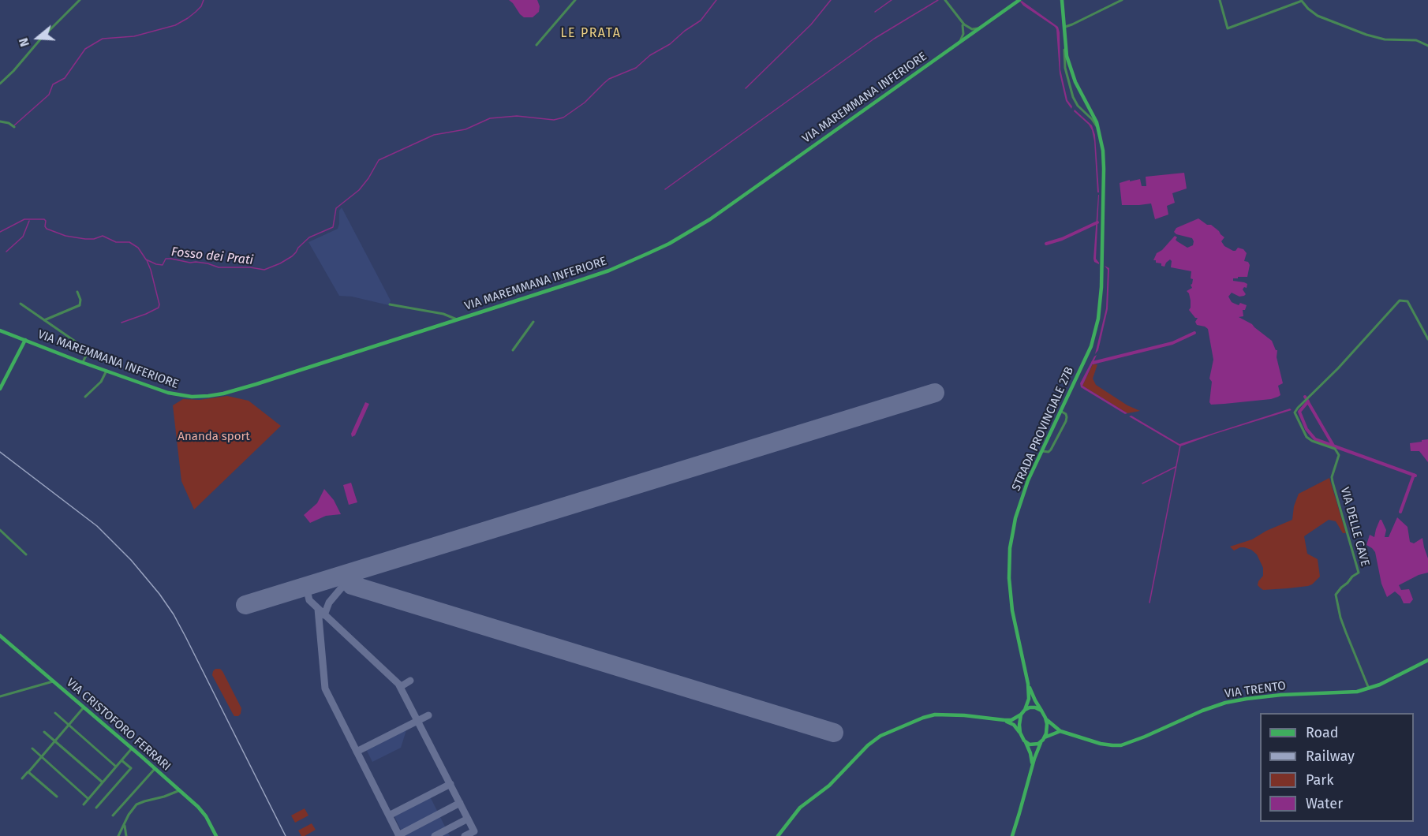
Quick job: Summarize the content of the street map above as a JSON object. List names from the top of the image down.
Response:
{
  "streets": {
    "main road": [
      "VIA MAREMMANA INFERIORE",
      "STRADA PROVINCIALE 27B",
      "VIA TRENTO",
      "VIA CRISTOFORO FERRARI"
    ],
    "street": ["VIA DELLE CAVE"]
  },
  "crossings": [
    ["VIA DELLE CAVE", "VIA TRENTO"]
  ],
  "districts": ["LE PRATA"],
  "water": ["Fosso dei Prati"],
  "parks": ["Ananda sport"],
  "legend": [
    "Road",
    "Railway",
    "Park",
    "Water"
  ],
  "north": "left"
}
